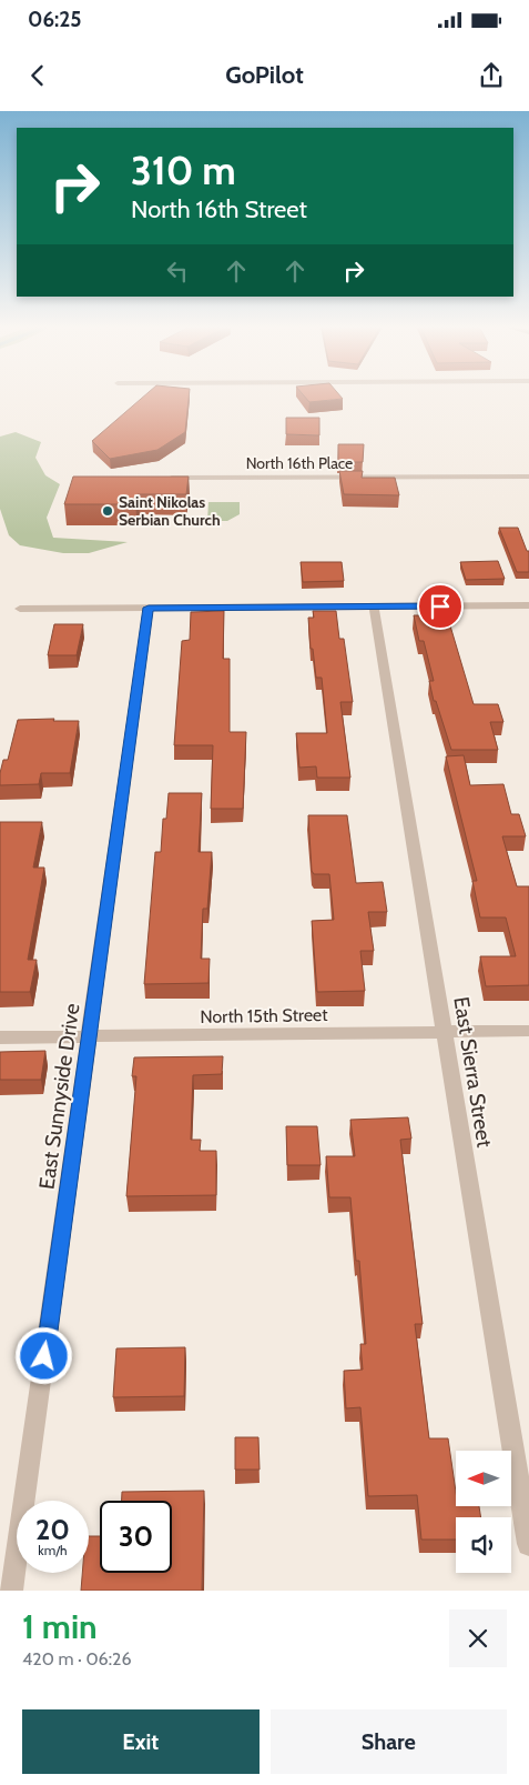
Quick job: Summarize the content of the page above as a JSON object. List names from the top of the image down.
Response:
{
  "streets": {
    "street": [
      "North 16th Place",
      "North 15th Street",
      "East Sierra Street",
      "East Sunnyside Drive"
    ]
  },
  "crossings": [
    ["North 15th Street", "East Sierra Street"],
    ["North 15th Street", "East Sunnyside Drive"]
  ],
  "places": ["Saint Nikolas Serbian Church"],
  "north": "left",
  "page": {
    "status": "06:25",
    "header": "GoPilot",
    "turn": ["310 m", "North 16th Street"],
    "speed": "20 km/h",
    "limit": "30",
    "heading": ["1 min", "420 m · 06:26"],
    "buttons": ["Exit", "Share"]
  }
}
